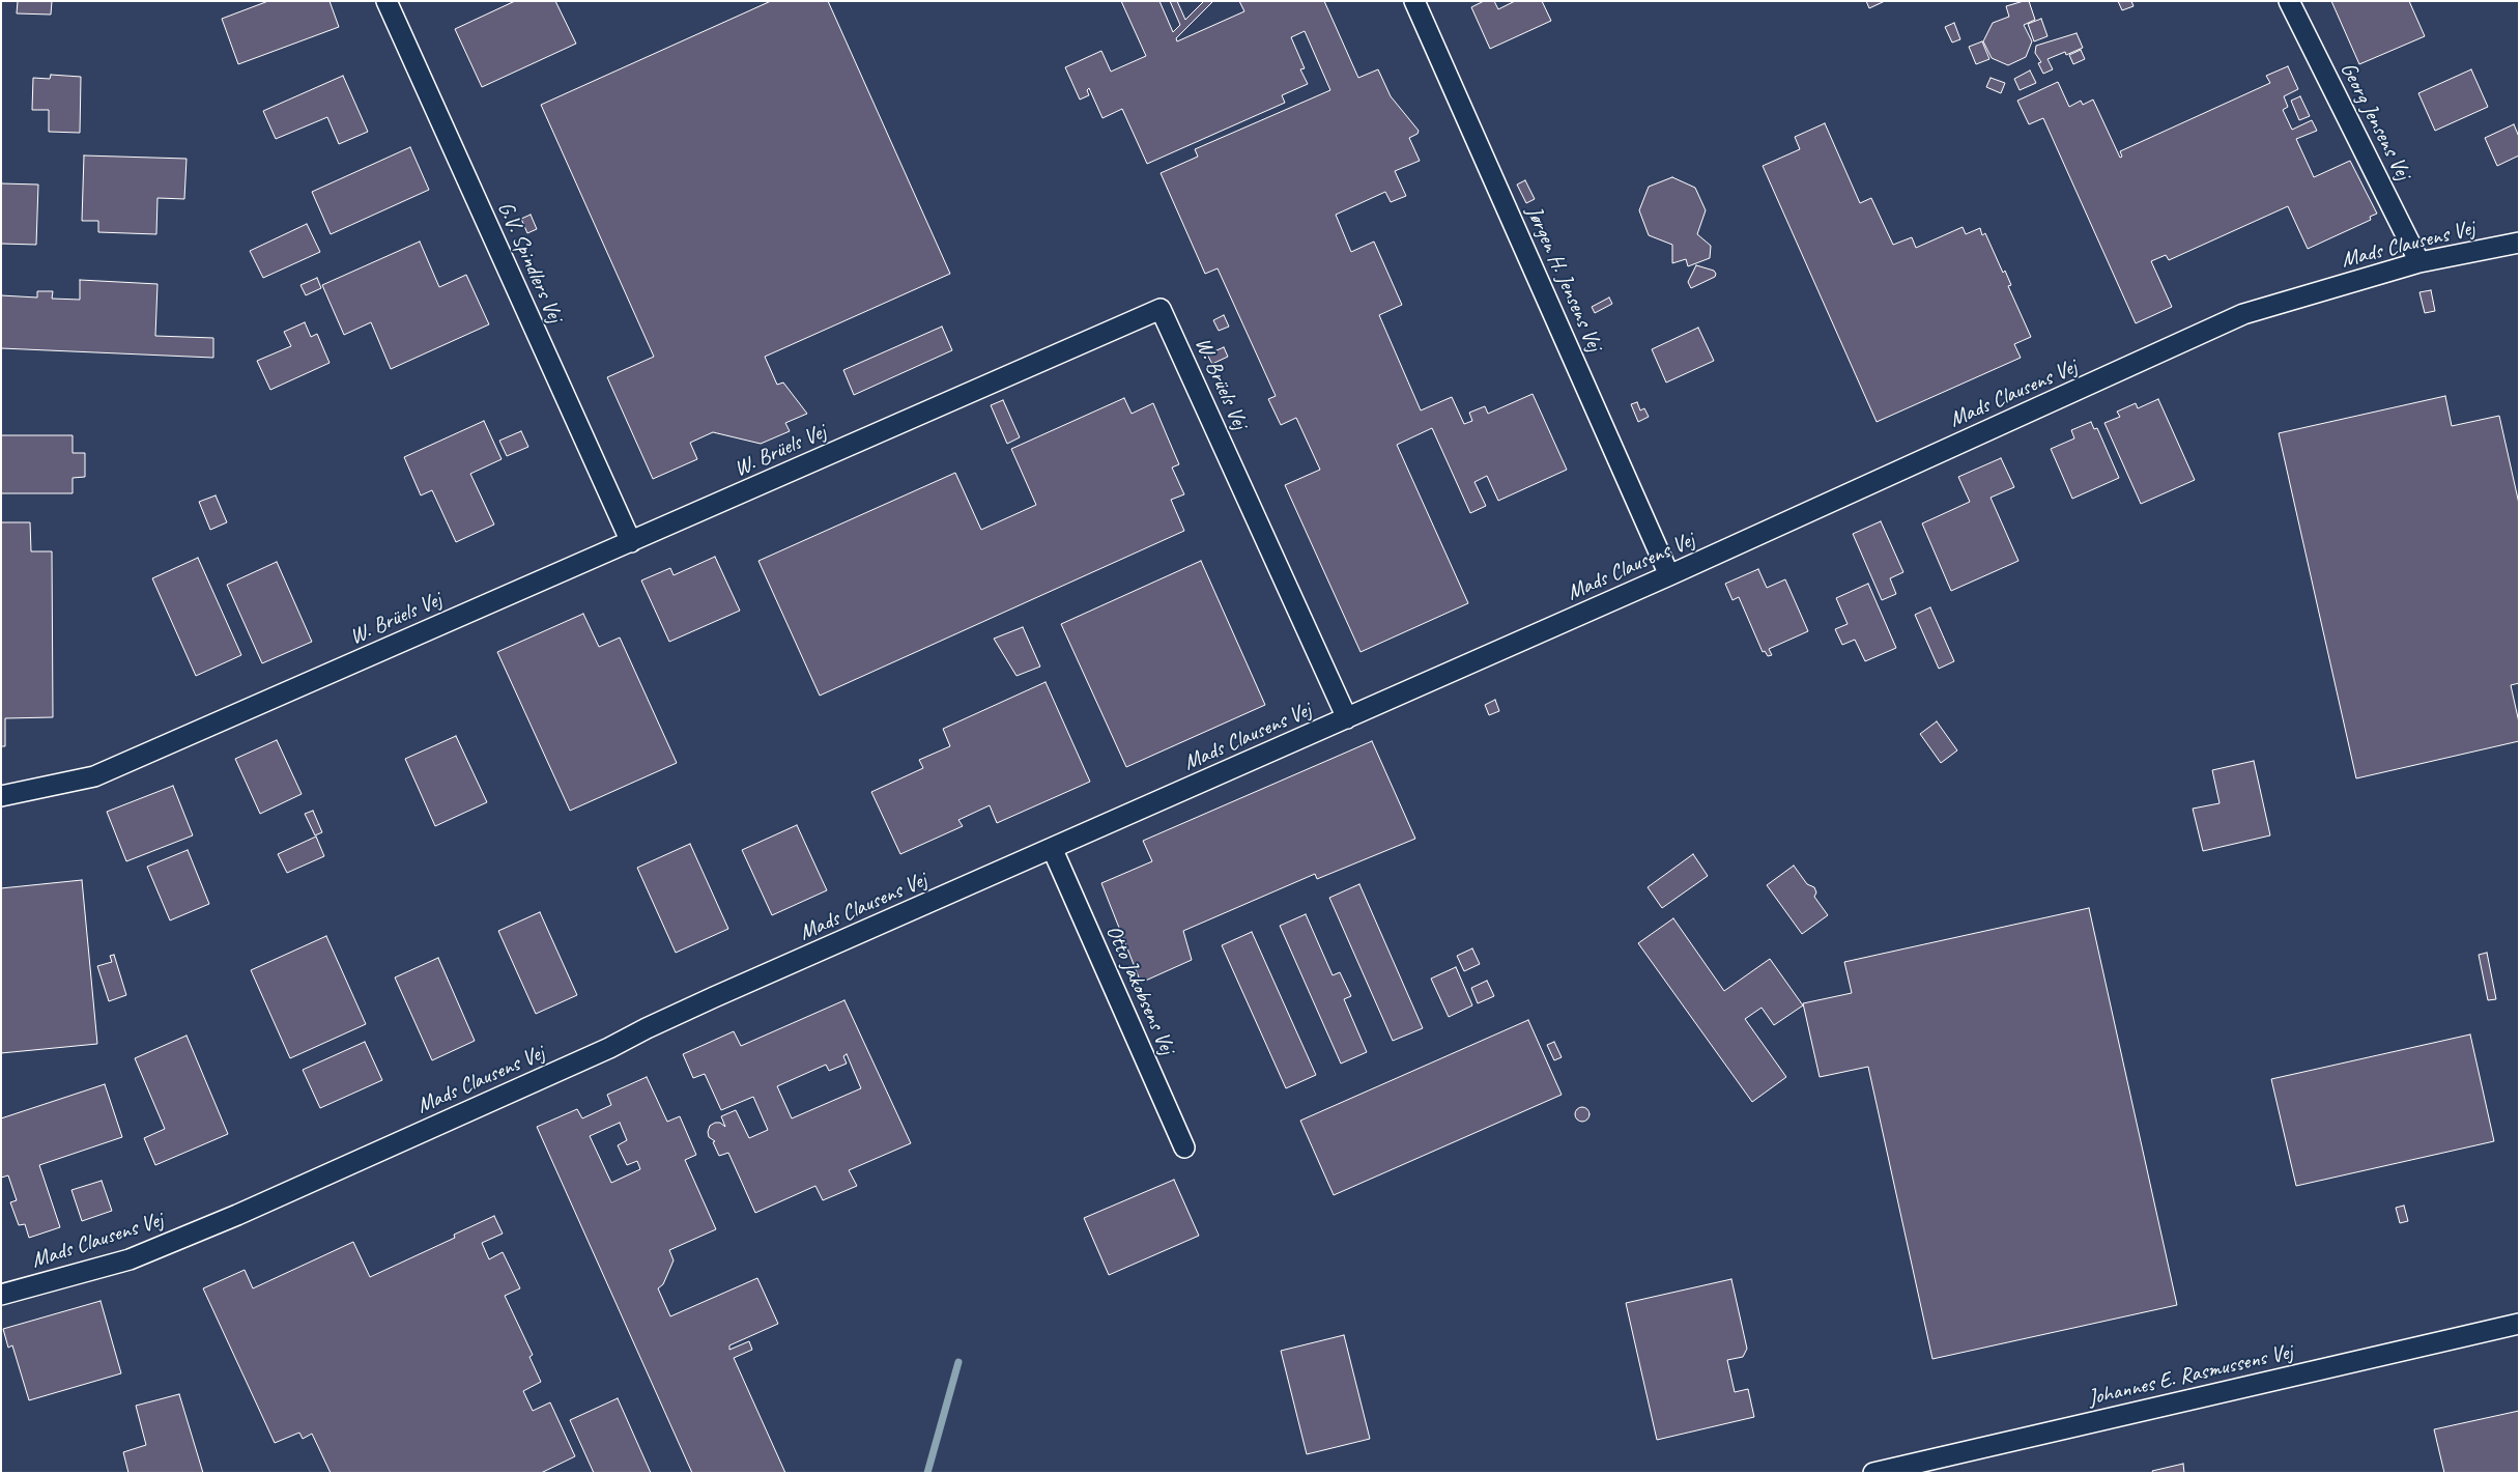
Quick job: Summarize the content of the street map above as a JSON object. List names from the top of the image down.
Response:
{
  "streets": {
    "street": [
      "Georg Jensens Vej",
      "Mads Clausens Vej",
      "G.V. Spindlers Vej",
      "Jørgen H. Jensens Vej",
      "W. Brüels Vej",
      "Otto Jakobsens Vej",
      "Johannes E. Rasmussens Vej"
    ]
  },
  "crossings": [
    ["Georg Jensens Vej", "Mads Clausens Vej"],
    ["Mads Clausens Vej", "Jørgen H. Jensens Vej"],
    ["Mads Clausens Vej", "W. Brüels Vej"],
    ["Mads Clausens Vej", "Otto Jakobsens Vej"],
    ["G.V. Spindlers Vej", "W. Brüels Vej"]
  ]
}
